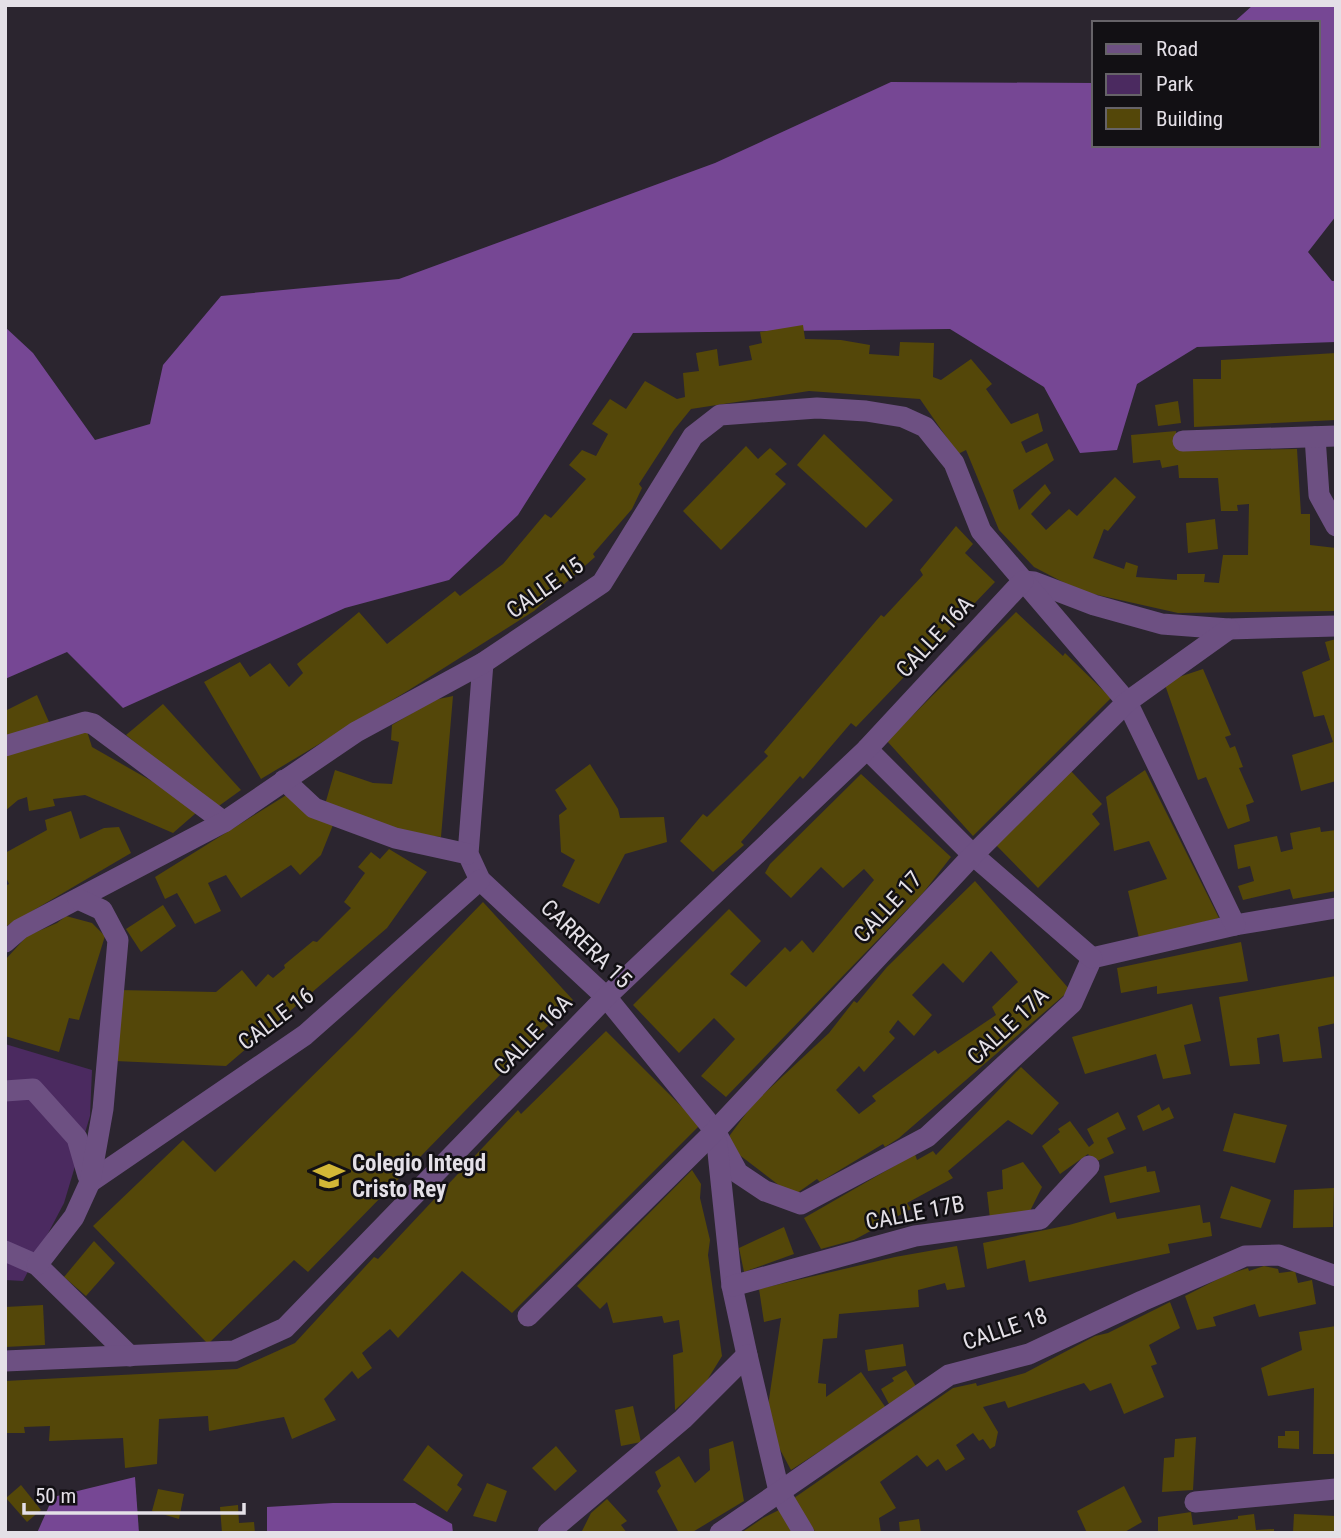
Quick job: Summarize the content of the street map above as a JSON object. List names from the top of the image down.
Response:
{
  "streets": {
    "street": [
      "CALLE 15",
      "CALLE 16A",
      "CALLE 17",
      "CARRERA 15",
      "CALLE 16",
      "CALLE 17A",
      "CALLE 17B",
      "CALLE 18"
    ]
  },
  "crossings": [
    ["CALLE 15", "CALLE 16A"],
    ["CALLE 15", "CALLE 17"],
    ["CALLE 15", "CARRERA 15"],
    ["CALLE 16A", "CARRERA 15"],
    ["CALLE 17", "CARRERA 15"],
    ["CARRERA 15", "CALLE 16"],
    ["CARRERA 15", "CALLE 17A"]
  ],
  "places": {
    "school or university": ["Colegio Integd Cristo Rey"]
  },
  "legend": ["Road", "Park", "Building"],
  "scale_bar": "50 m"
}
